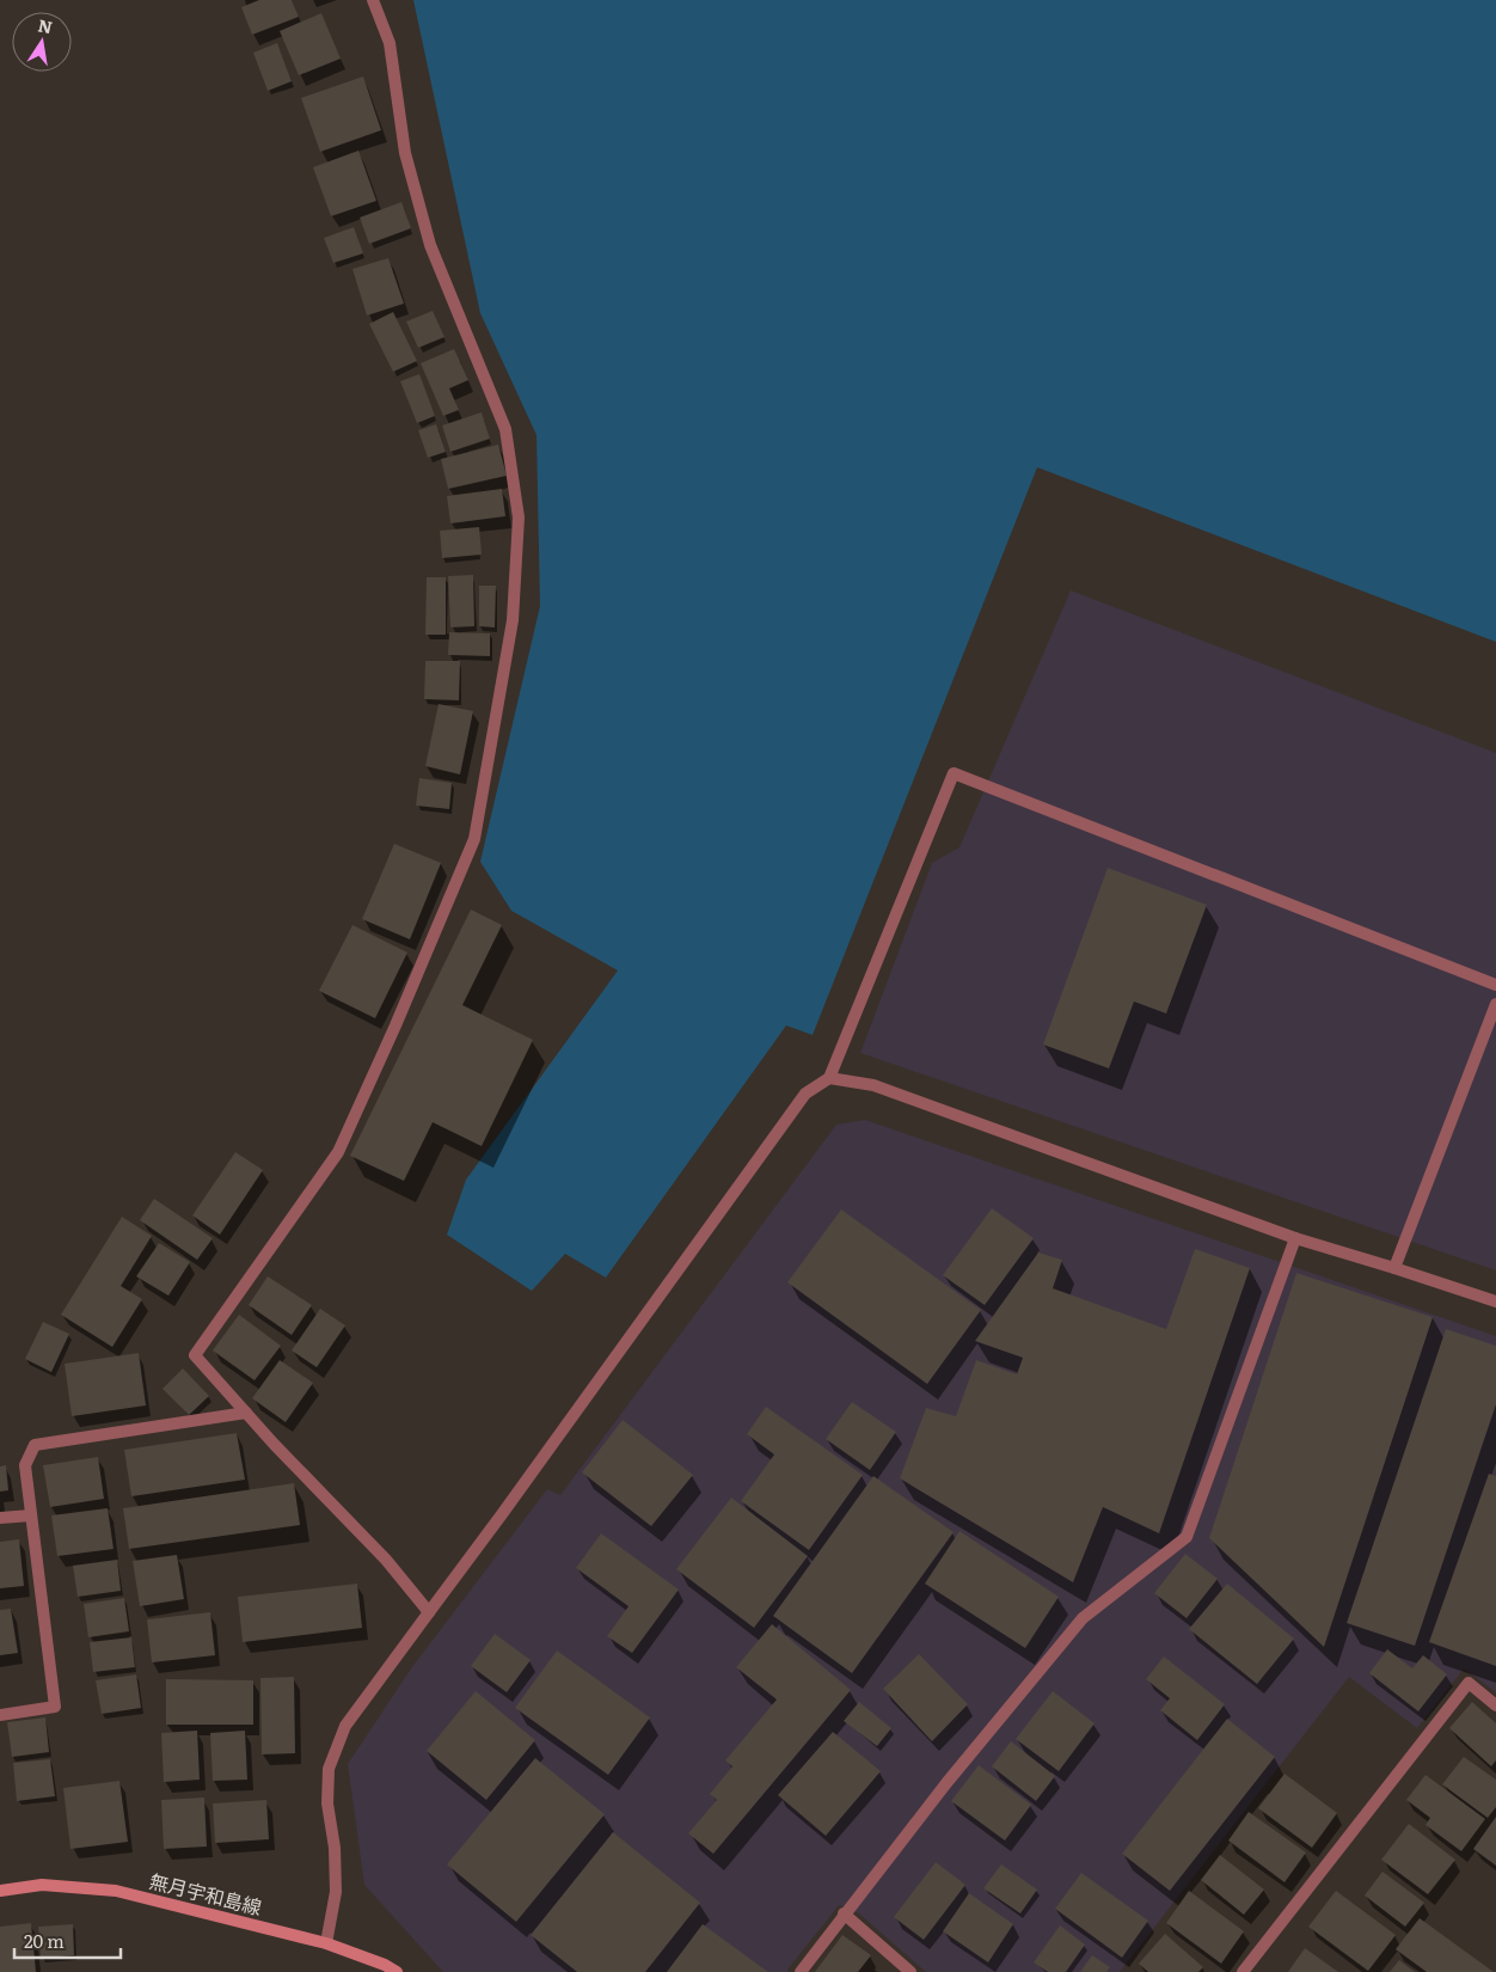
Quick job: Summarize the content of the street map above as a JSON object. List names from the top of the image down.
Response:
{
  "streets": {
    "main road": ["無月宇和島線"]
  },
  "scale_bar": "20 m",
  "north": "top"
}
